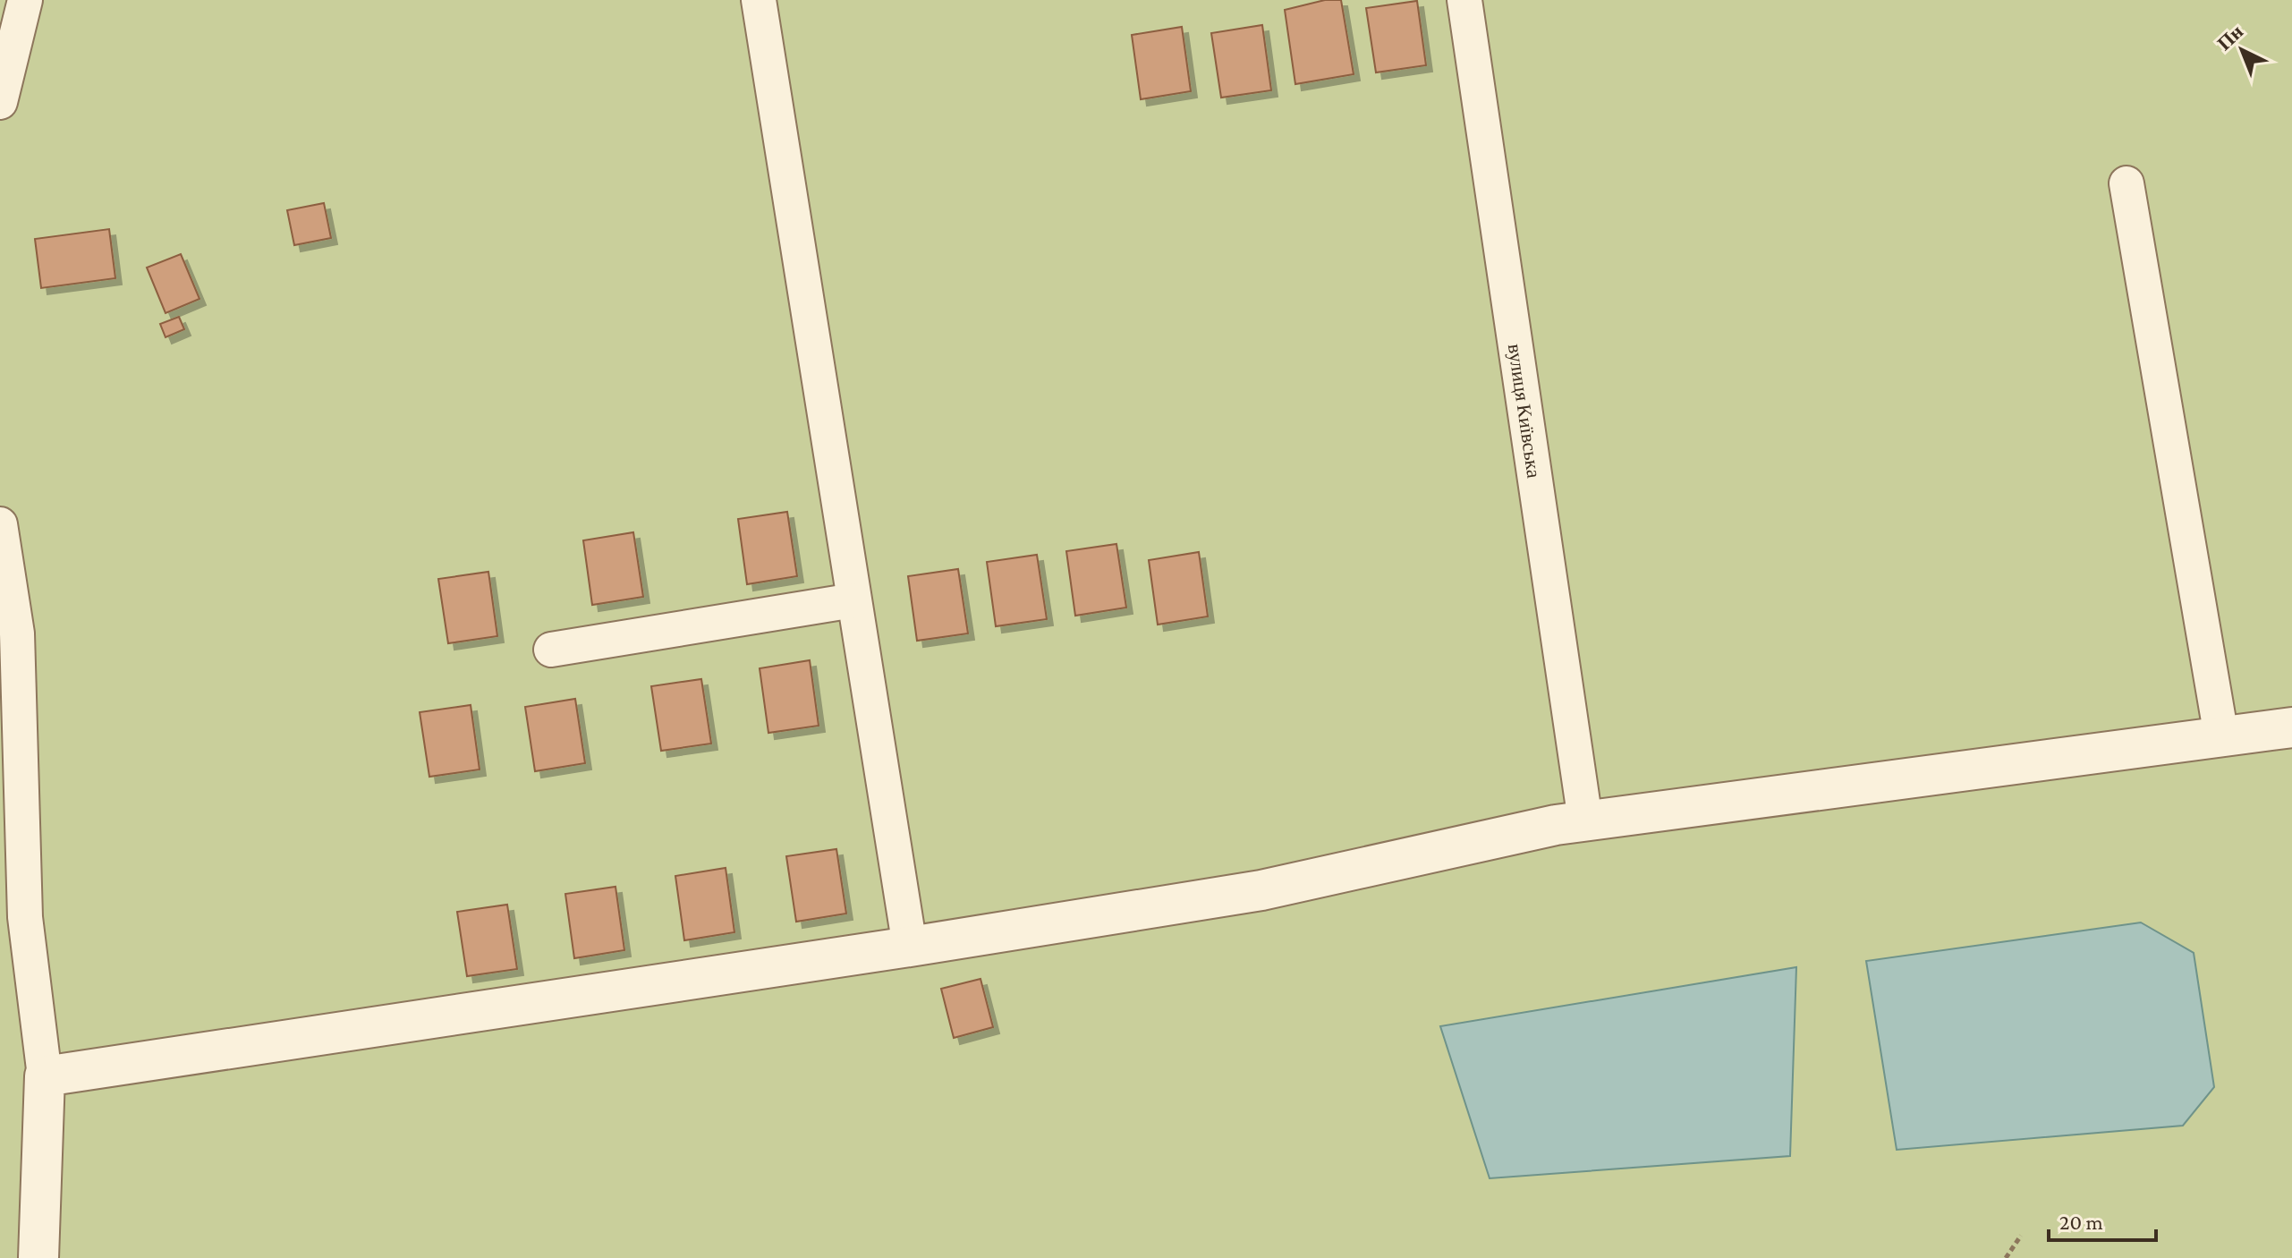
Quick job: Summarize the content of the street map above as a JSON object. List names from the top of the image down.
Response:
{
  "streets": {
    "street": ["вулиця Київська"]
  },
  "scale_bar": "20 m",
  "north": "top left"
}
